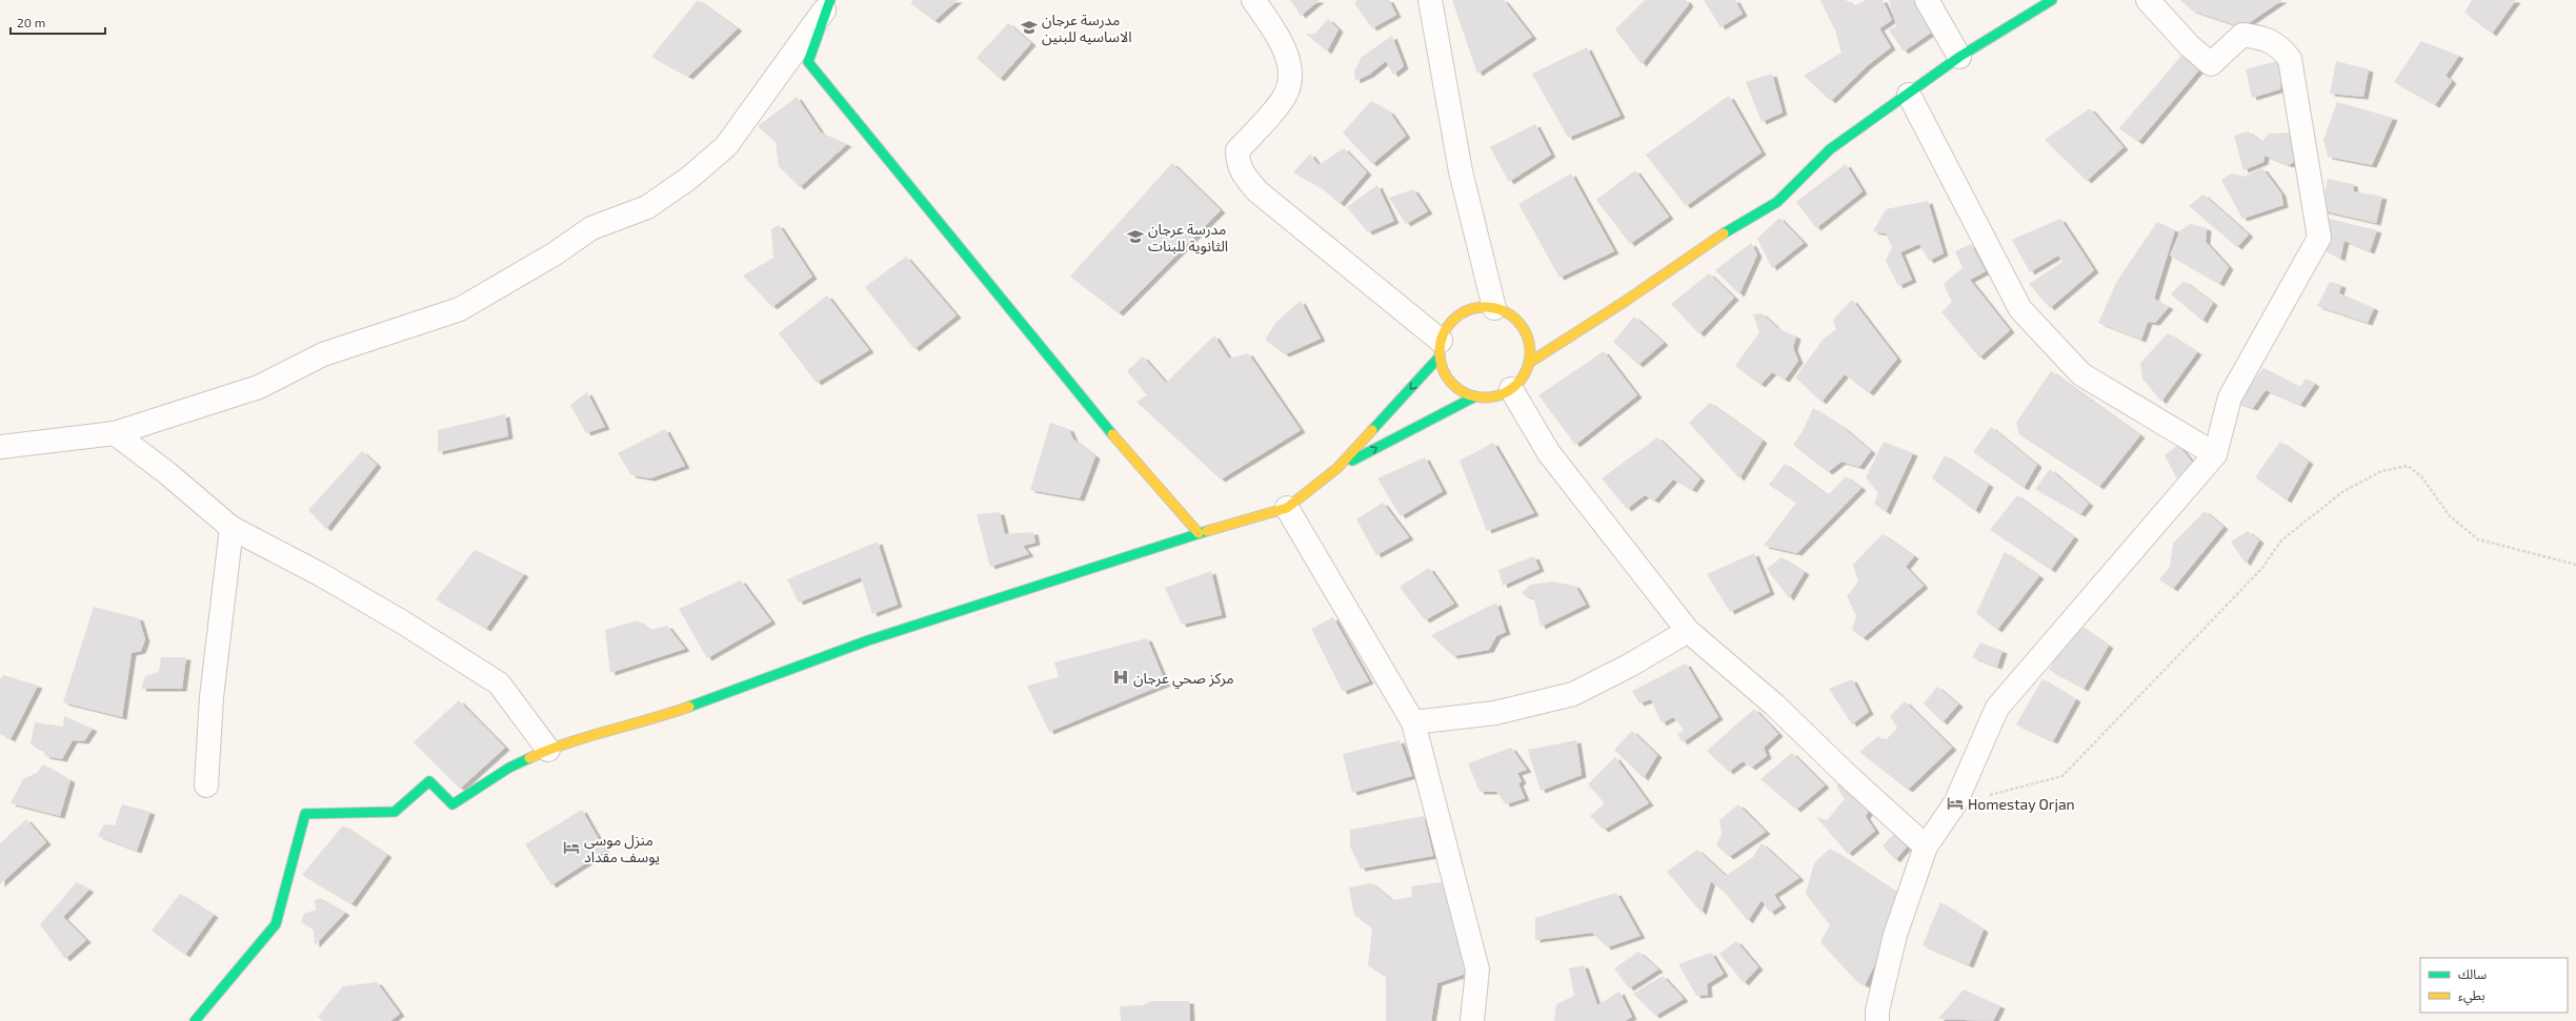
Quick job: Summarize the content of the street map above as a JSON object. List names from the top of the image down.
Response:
{
  "places": {
    "school or university": ["مدرسة عرجان الاساسيه للبنين", "مدرسة عرجان الثانوية للبنات"],
    "hospital": ["مركز صحي عرجان"],
    "hotel": ["Homestay Orjan", "منزل موسى يوسف مقداد"]
  },
  "legend": ["سالك", "بطيء"],
  "scale_bar": "20 m"
}
